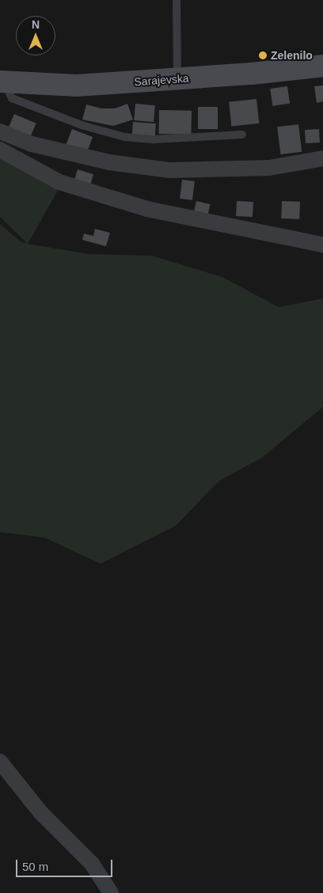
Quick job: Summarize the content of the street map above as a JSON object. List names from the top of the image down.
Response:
{
  "streets": {
    "main road": ["Sarajevska"]
  },
  "places": ["Zelenilo"],
  "scale_bar": "50 m",
  "north": "top"
}
